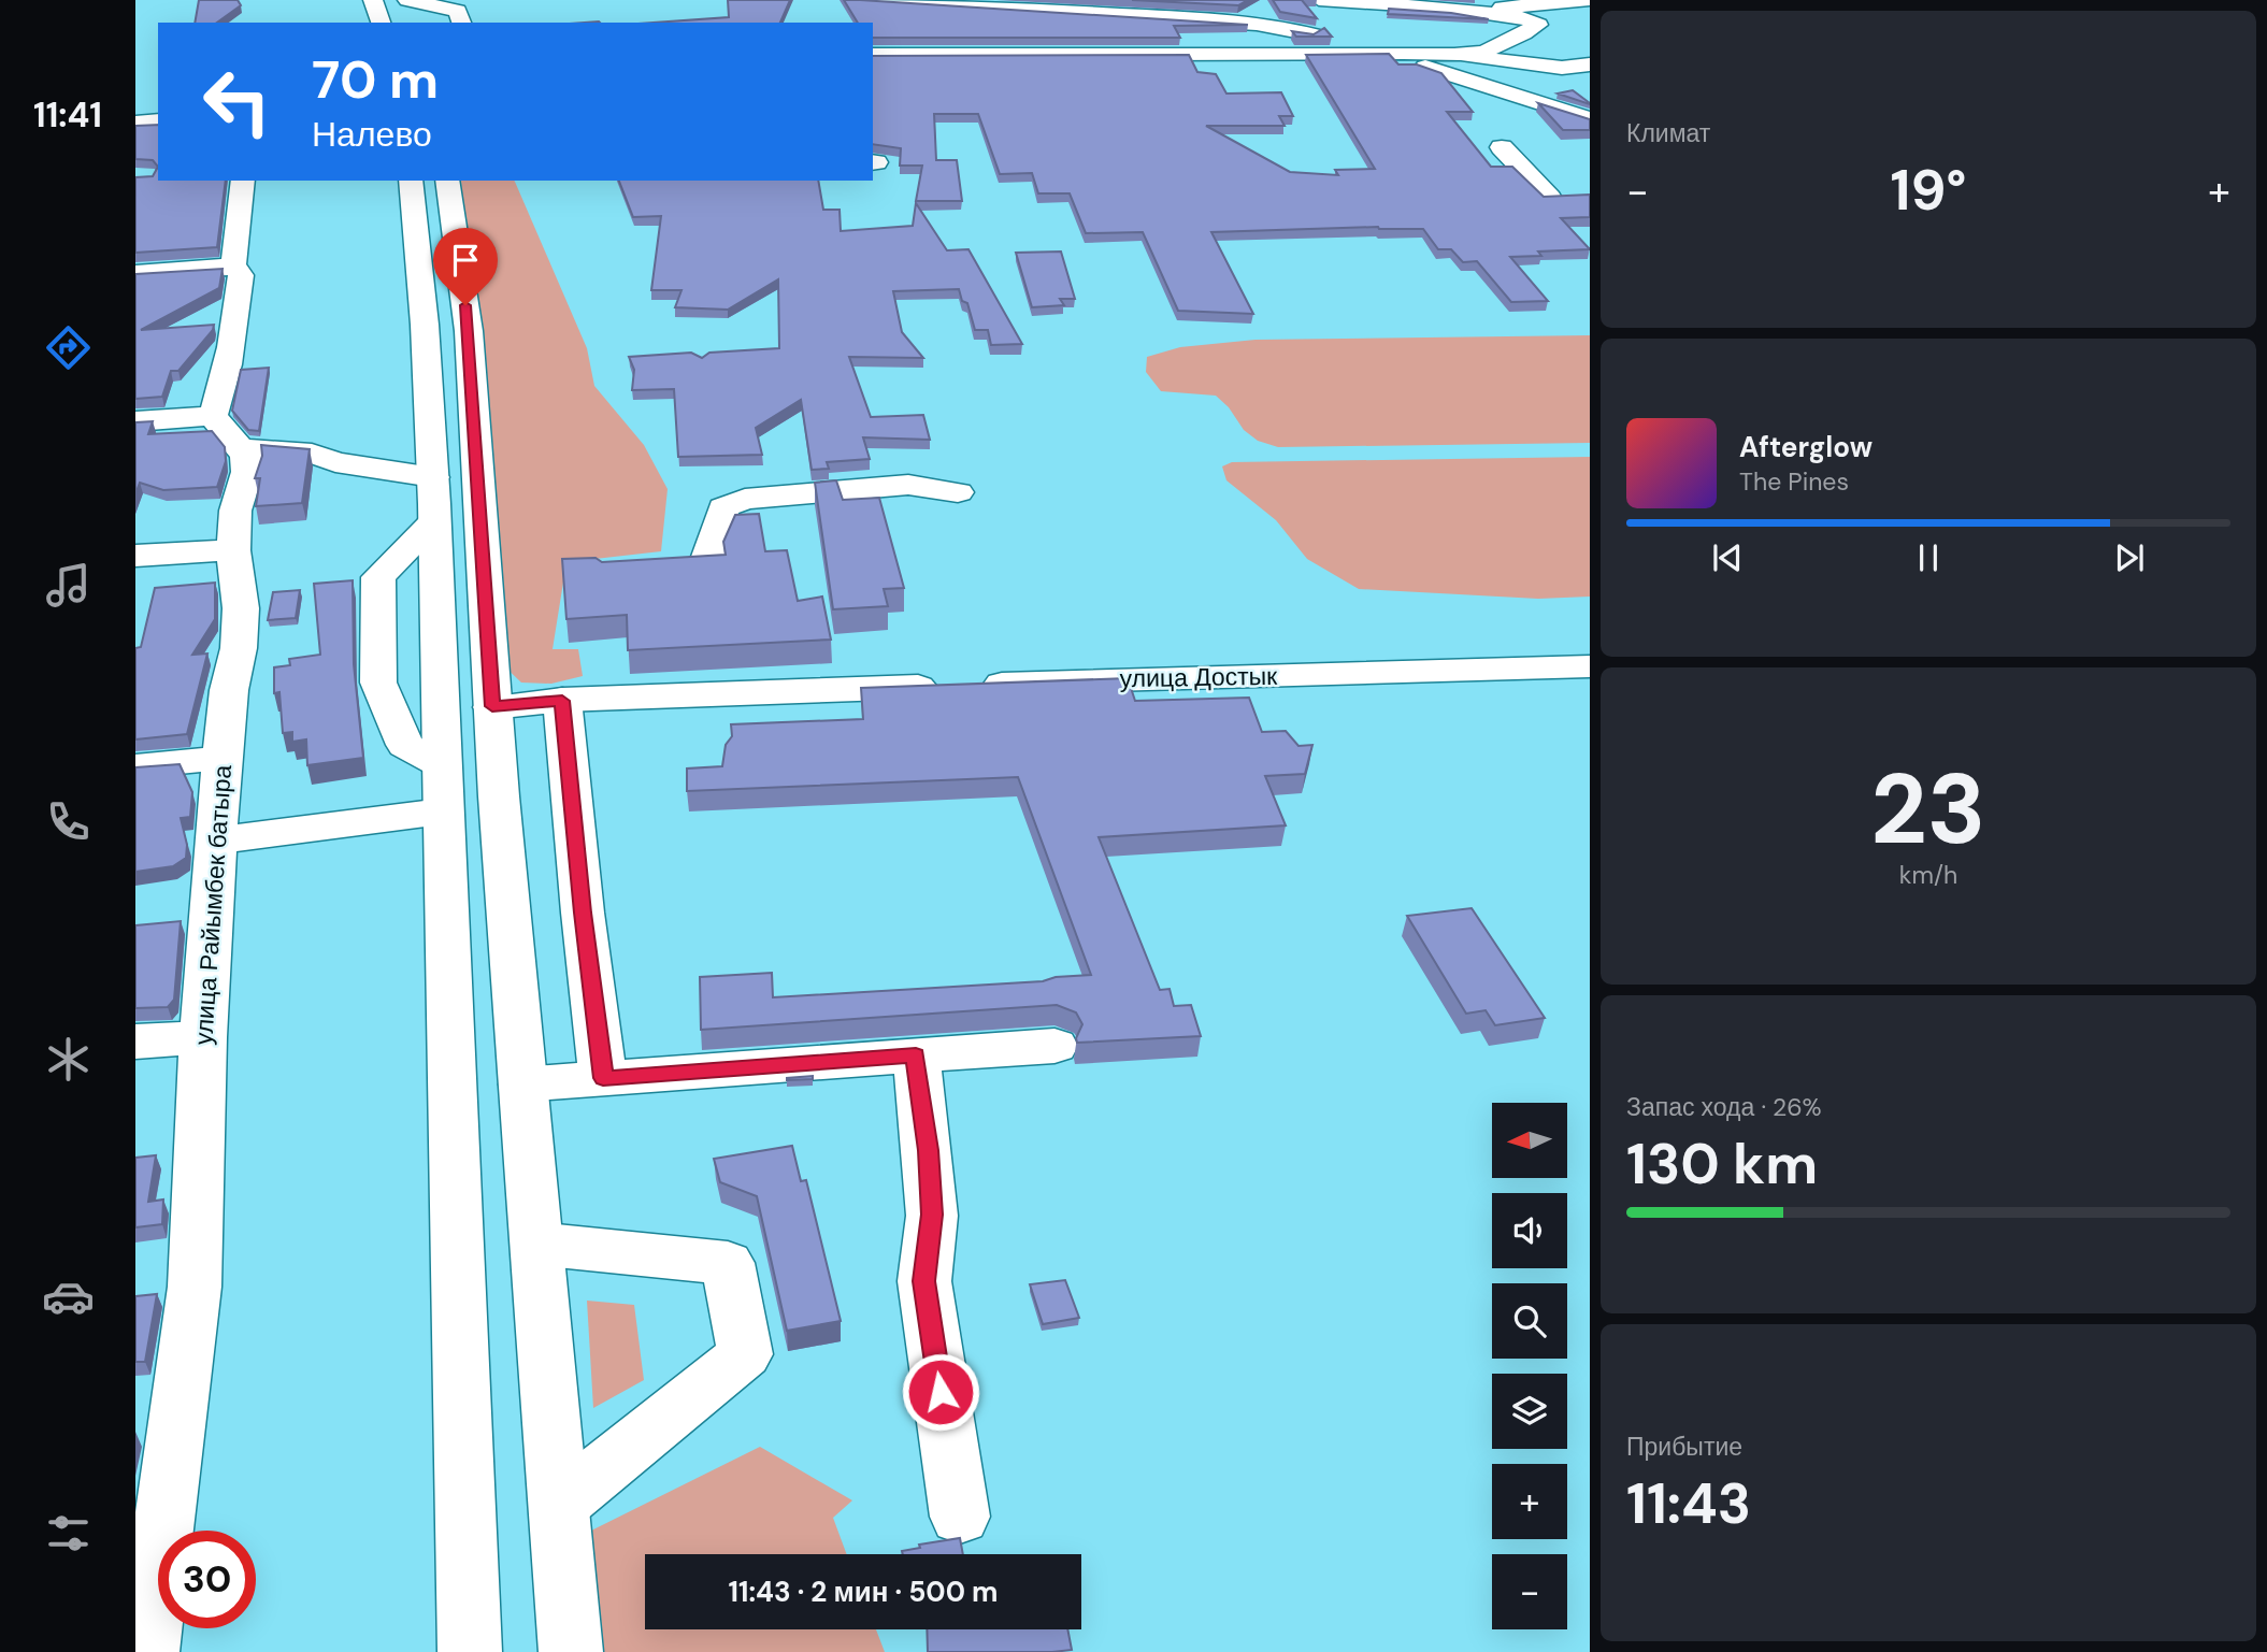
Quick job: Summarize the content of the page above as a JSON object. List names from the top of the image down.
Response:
{
  "streets": {
    "main road": ["улица Достык", "улица Райымбек батыра"]
  },
  "north": "left",
  "page": {
    "tabs": "11:41",
    "tile": [
      "Климат",
      ["23", "km/h"],
      ["Запас хода · 26%", "130 km"],
      ["Прибытие", "11:43"]
    ],
    "turn": ["70 m", "Налево"],
    "heat": ["−", "19°", "+"],
    "song": ["Afterglow", "The Pines"],
    "map_buttons": ["+", "−"],
    "limit": "30",
    "trip": "11:43 · 2 мин · 500 m"
  }
}
